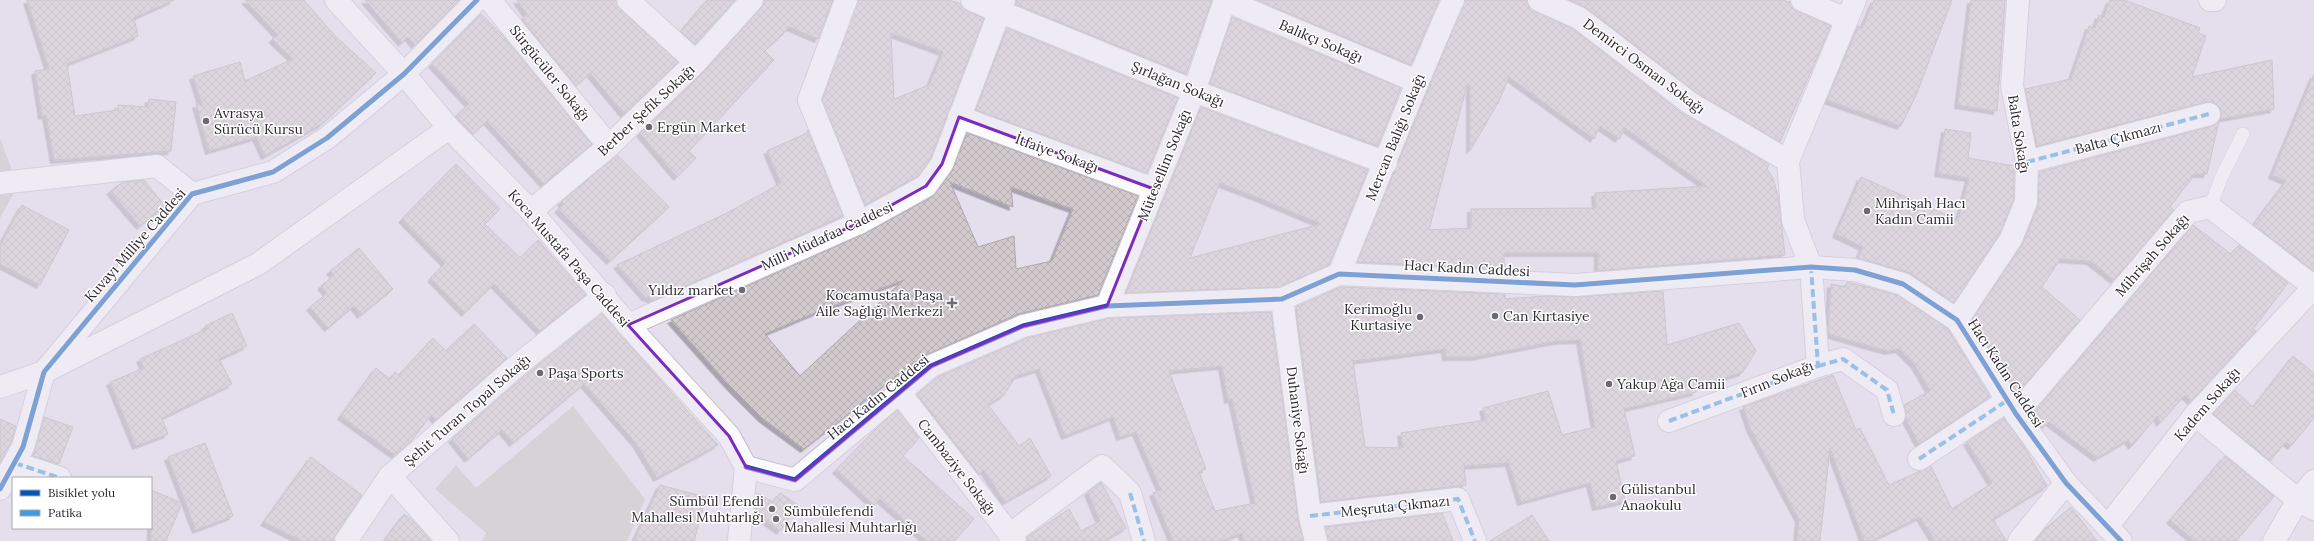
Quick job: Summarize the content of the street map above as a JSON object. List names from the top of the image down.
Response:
{
  "streets": {
    "street": [
      "Balıkçı Sokağı",
      "Demirci Osman Sokağı",
      "Sürgücüler Sokağı",
      "Şırlağan Sokağı",
      "Berber Şefik Sokağı",
      "Balta Sokağı",
      "Mercan Balığı Sokağı",
      "Balta Çıkmazı",
      "İtfaiye Sokağı",
      "Mütesellim Sokağı",
      "Milli Müdafaa Caddesi",
      "Kuvayı Milliye Caddesi",
      "Mihrişah Sokağı",
      "Koca Mustafa Paşa Caddesi",
      "Hacı Kadın Caddesi",
      "Fırın Sokağı",
      "Kadem Sokağı",
      "Şehit Turan Topal Sokağı",
      "Duhaniye Sokağı",
      "Cambaziye Sokağı",
      "Meşruta Çıkmazı"
    ]
  },
  "crossings": [
    ["Balıkçı Sokağı", "Mercan Balığı Sokağı"],
    ["Balıkçı Sokağı", "Mütesellim Sokağı"],
    ["Demirci Osman Sokağı", "Fırın Sokağı"],
    ["Sürgücüler Sokağı", "Berber Şefik Sokağı"],
    ["Şırlağan Sokağı", "Mercan Balığı Sokağı"],
    ["Şırlağan Sokağı", "Mütesellim Sokağı"],
    ["Şırlağan Sokağı", "Milli Müdafaa Caddesi"],
    ["Berber Şefik Sokağı", "Koca Mustafa Paşa Caddesi"],
    ["Balta Sokağı", "Balta Çıkmazı"],
    ["Balta Sokağı", "Hacı Kadın Caddesi"],
    ["Mercan Balığı Sokağı", "Hacı Kadın Caddesi"],
    ["İtfaiye Sokağı", "Mütesellim Sokağı"],
    ["İtfaiye Sokağı", "Milli Müdafaa Caddesi"],
    ["Mütesellim Sokağı", "Hacı Kadın Caddesi"],
    ["Milli Müdafaa Caddesi", "Koca Mustafa Paşa Caddesi"],
    ["Kuvayı Milliye Caddesi", "Koca Mustafa Paşa Caddesi"],
    ["Mihrişah Sokağı", "Hacı Kadın Caddesi"],
    ["Koca Mustafa Paşa Caddesi", "Hacı Kadın Caddesi"],
    ["Koca Mustafa Paşa Caddesi", "Şehit Turan Topal Sokağı"],
    ["Hacı Kadın Caddesi", "Fırın Sokağı"],
    ["Hacı Kadın Caddesi", "Kadem Sokağı"],
    ["Hacı Kadın Caddesi", "Duhaniye Sokağı"],
    ["Hacı Kadın Caddesi", "Cambaziye Sokağı"],
    ["Duhaniye Sokağı", "Meşruta Çıkmazı"]
  ],
  "places": {
    "other": [
      "Avrasya Sürücü Kursu",
      "Ergün Market",
      "Mihrişah Hacı Kadın Camii",
      "Yıldız market",
      "Can Kırtasiye",
      "Kerimoğlu Kurtasiye",
      "Paşa Sports",
      "Yakup Ağa Camii",
      "Gülistanbul Anaokulu",
      "Sümbül Efendi Mahallesi Muhtarlığı",
      "Sümbülefendi Mahallesi Muhtarlığı"
    ],
    "health": ["Kocamustafa Paşa Aile Sağlığı Merkezi"]
  },
  "legend": ["Bisiklet yolu", "Patika"]
}
